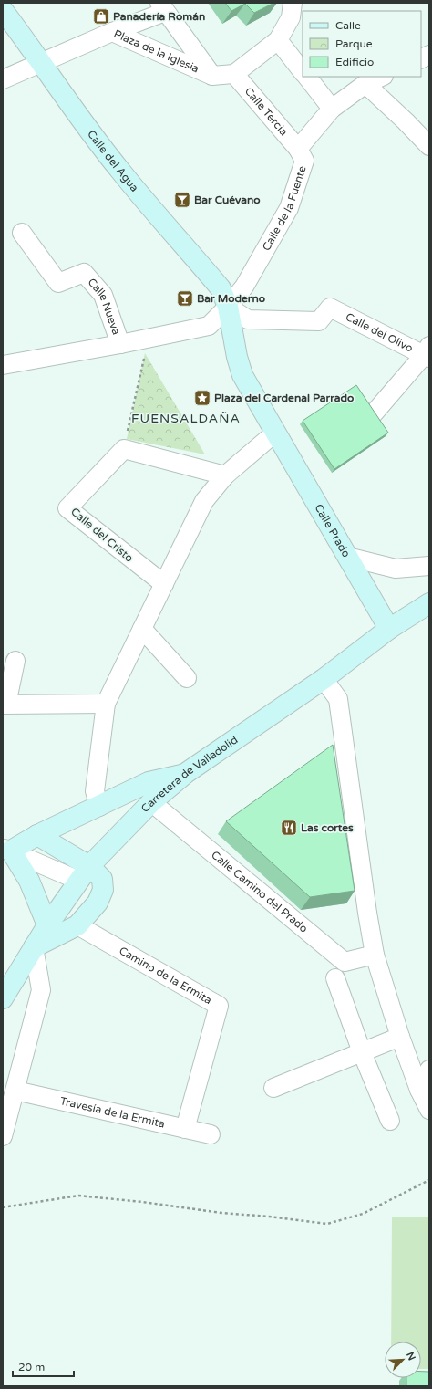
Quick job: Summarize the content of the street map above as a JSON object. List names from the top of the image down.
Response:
{
  "streets": {
    "street": [
      "Plaza de la Iglesia",
      "Calle Tercia",
      "Calle del Agua",
      "Calle de la Fuente",
      "Calle Nueva",
      "Calle del Olivo",
      "Calle Prado",
      "Calle del Cristo",
      "Carretera de Valladolid",
      "Calle Camino del Prado",
      "Camino de la Ermita",
      "Travesía de la Ermita"
    ]
  },
  "crossings": [
    ["Plaza de la Iglesia", "Calle Tercia"],
    ["Calle Tercia", "Calle de la Fuente"],
    ["Calle del Agua", "Calle de la Fuente"],
    ["Calle del Agua", "Calle del Olivo"],
    ["Calle de la Fuente", "Calle del Olivo"],
    ["Calle Prado", "Carretera de Valladolid"],
    ["Carretera de Valladolid", "Calle Camino del Prado"],
    ["Camino de la Ermita", "Travesía de la Ermita"]
  ],
  "districts": ["FUENSALDAÑA"],
  "places": {
    "shop": ["Panadería Román"],
    "bar": ["Bar Cuévano", "Bar Moderno"],
    "place": ["Plaza del Cardenal Parrado"],
    "restaurant": ["Las cortes"]
  },
  "legend": ["Calle", "Parque", "Edificio"],
  "scale_bar": "20 m",
  "north": "top right"
}
